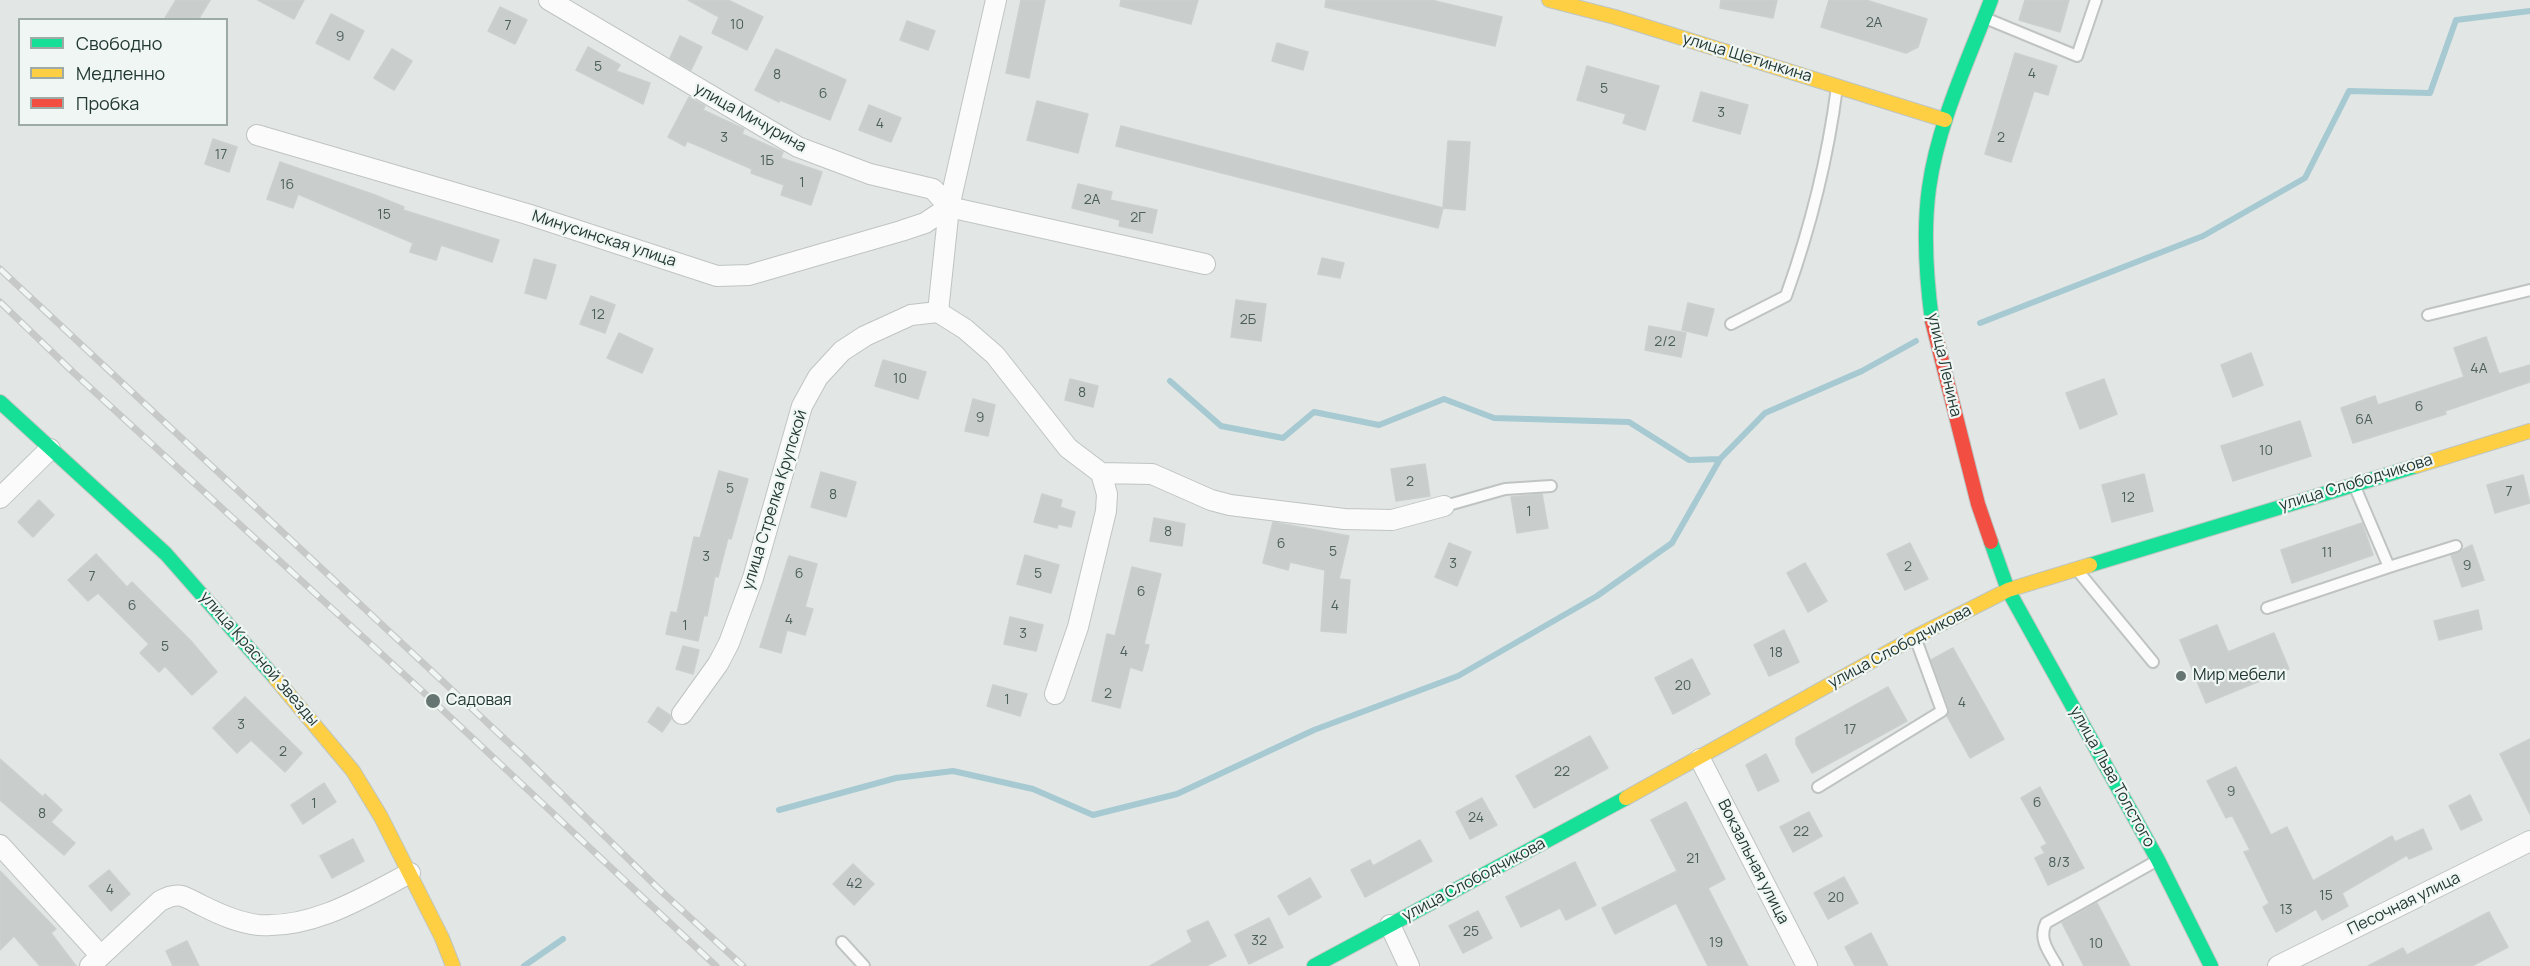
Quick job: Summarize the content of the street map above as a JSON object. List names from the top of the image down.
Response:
{
  "streets": {
    "street": [
      "улица Щетинкина",
      "улица Мичурина",
      "Минусинская улица",
      "улица Ленина",
      "улица Слободчикова",
      "улица Стрелка Крупской",
      "улица Красной Звезды",
      "улица Льва Толстого",
      "Вокзальная улица",
      "Песочная улица"
    ]
  },
  "crossings": [
    ["улица Щетинкина", "улица Ленина"],
    ["улица Мичурина", "Минусинская улица"],
    ["улица Ленина", "улица Слободчикова"],
    ["улица Ленина", "улица Льва Толстого"],
    ["улица Слободчикова", "улица Льва Толстого"],
    ["улица Слободчикова", "Вокзальная улица"]
  ],
  "places": ["Мир мебели", "Садовая"],
  "house_numbers": [
    "2А",
    "10",
    "7",
    "9",
    "5",
    "4",
    "8",
    "5",
    "6",
    "3",
    "4",
    "3",
    "2",
    "17",
    "1Б",
    "1",
    "16",
    "2А",
    "15",
    "2Г",
    "12",
    "2Б",
    "2/2",
    "4А",
    "10",
    "8",
    "6",
    "9",
    "6А",
    "10",
    "2",
    "5",
    "7",
    "8",
    "12",
    "1",
    "8",
    "6",
    "5",
    "11",
    "3",
    "3",
    "9",
    "2",
    "6",
    "5",
    "7",
    "6",
    "6",
    "4",
    "4",
    "1",
    "3",
    "5",
    "4",
    "18",
    "20",
    "2",
    "1",
    "4",
    "3",
    "17",
    "2",
    "22",
    "9",
    "6",
    "1",
    "8",
    "24",
    "22",
    "21",
    "8/3",
    "42",
    "4",
    "15",
    "20",
    "13",
    "25",
    "32",
    "19",
    "10"
  ],
  "legend": ["Свободно", "Медленно", "Пробка"]
}
